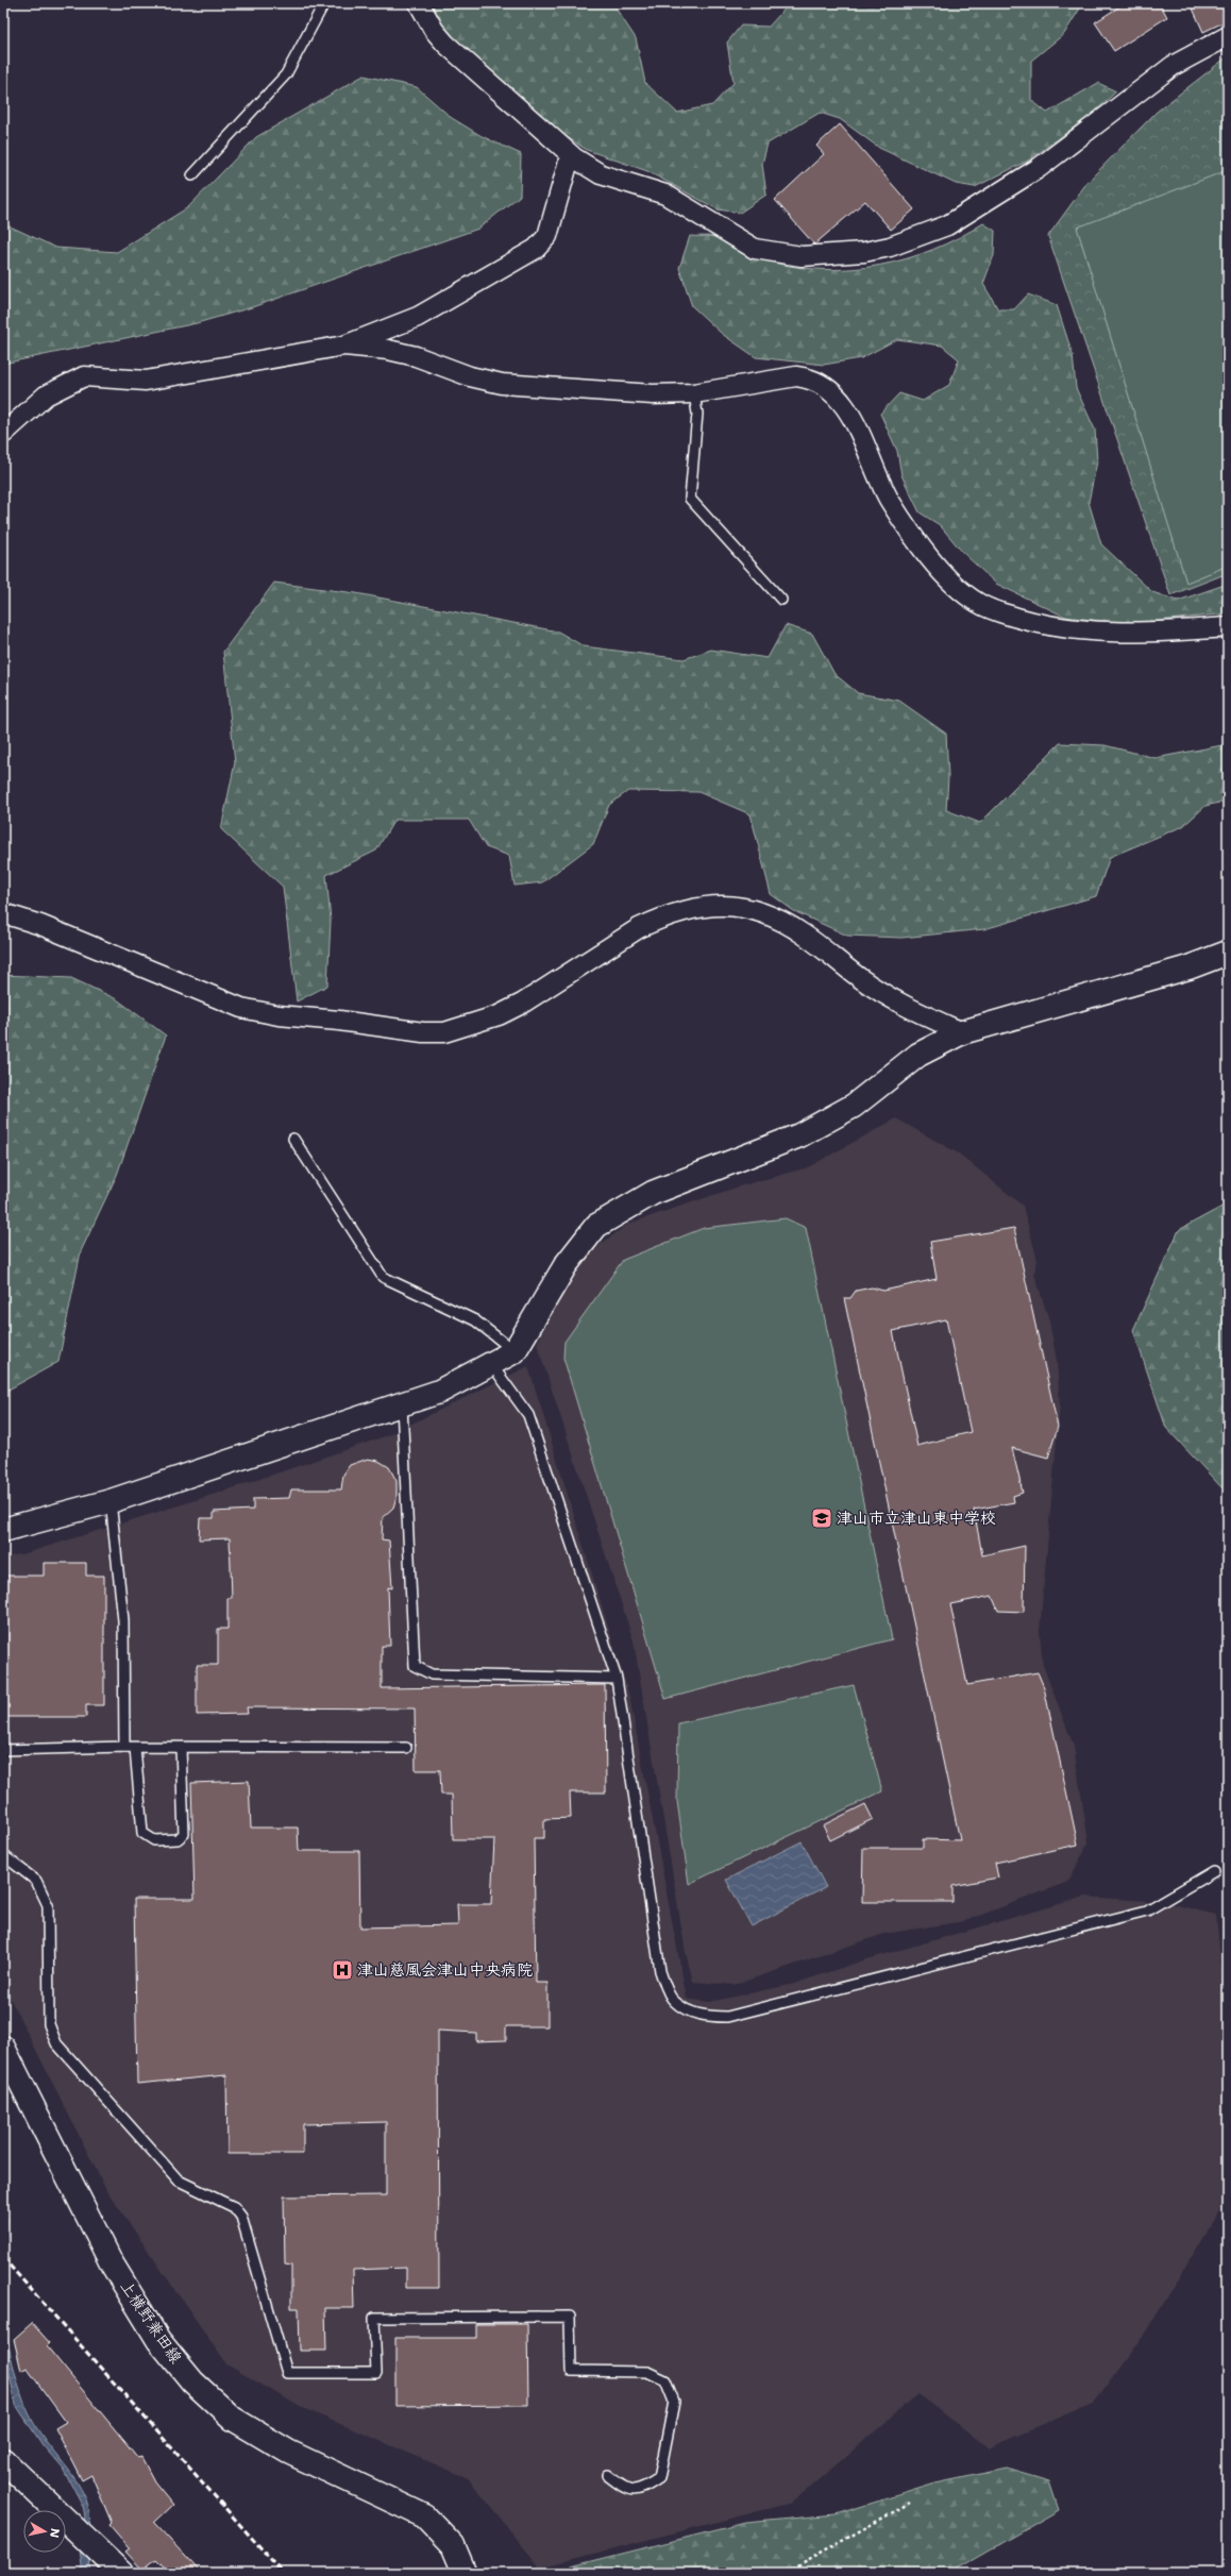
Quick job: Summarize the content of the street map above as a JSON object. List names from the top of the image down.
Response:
{
  "streets": {
    "street": ["上横野兼田線"]
  },
  "places": {
    "school or university": ["津山市立津山東中学校"],
    "hospital": ["津山慈風会津山中央病院"]
  },
  "north": "right"
}
